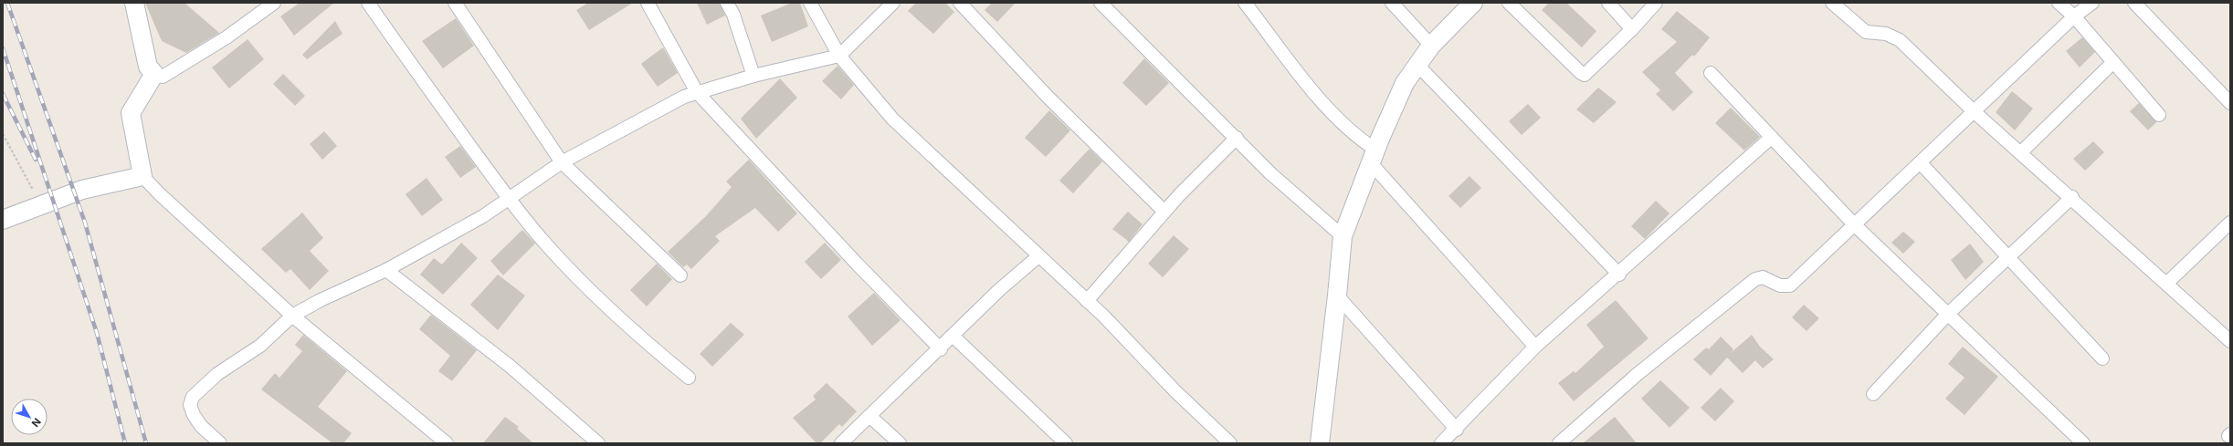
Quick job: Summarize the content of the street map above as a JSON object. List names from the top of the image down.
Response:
{
  "north": "bottom right"
}
